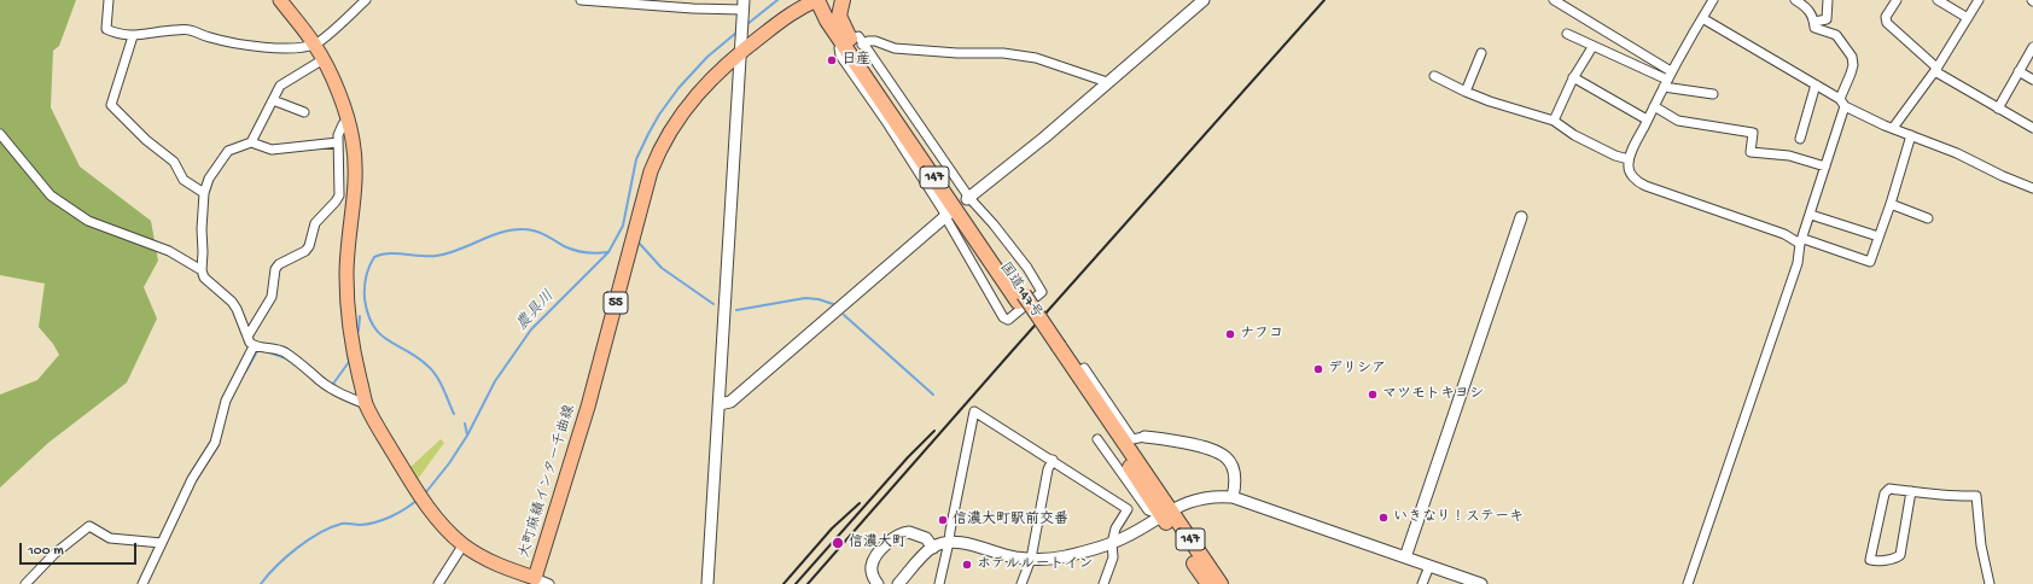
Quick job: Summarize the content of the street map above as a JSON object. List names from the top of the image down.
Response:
{
  "streets": {
    "highway": ["147", "国道147号"],
    "main road": ["55", "大町麻績インター千曲線"]
  },
  "crossings": [
    ["147", "国道147号"],
    ["国道147号", "大町麻績インター千曲線"]
  ],
  "water": ["農具川"],
  "places": [
    "日産",
    "ナフコ",
    "デリシア",
    "マツモトキヨシ",
    "いきなり！ステーキ",
    "信濃大町駅前交番",
    "信濃大町",
    "ホテルルートイン"
  ],
  "scale_bar": "100 m"
}
